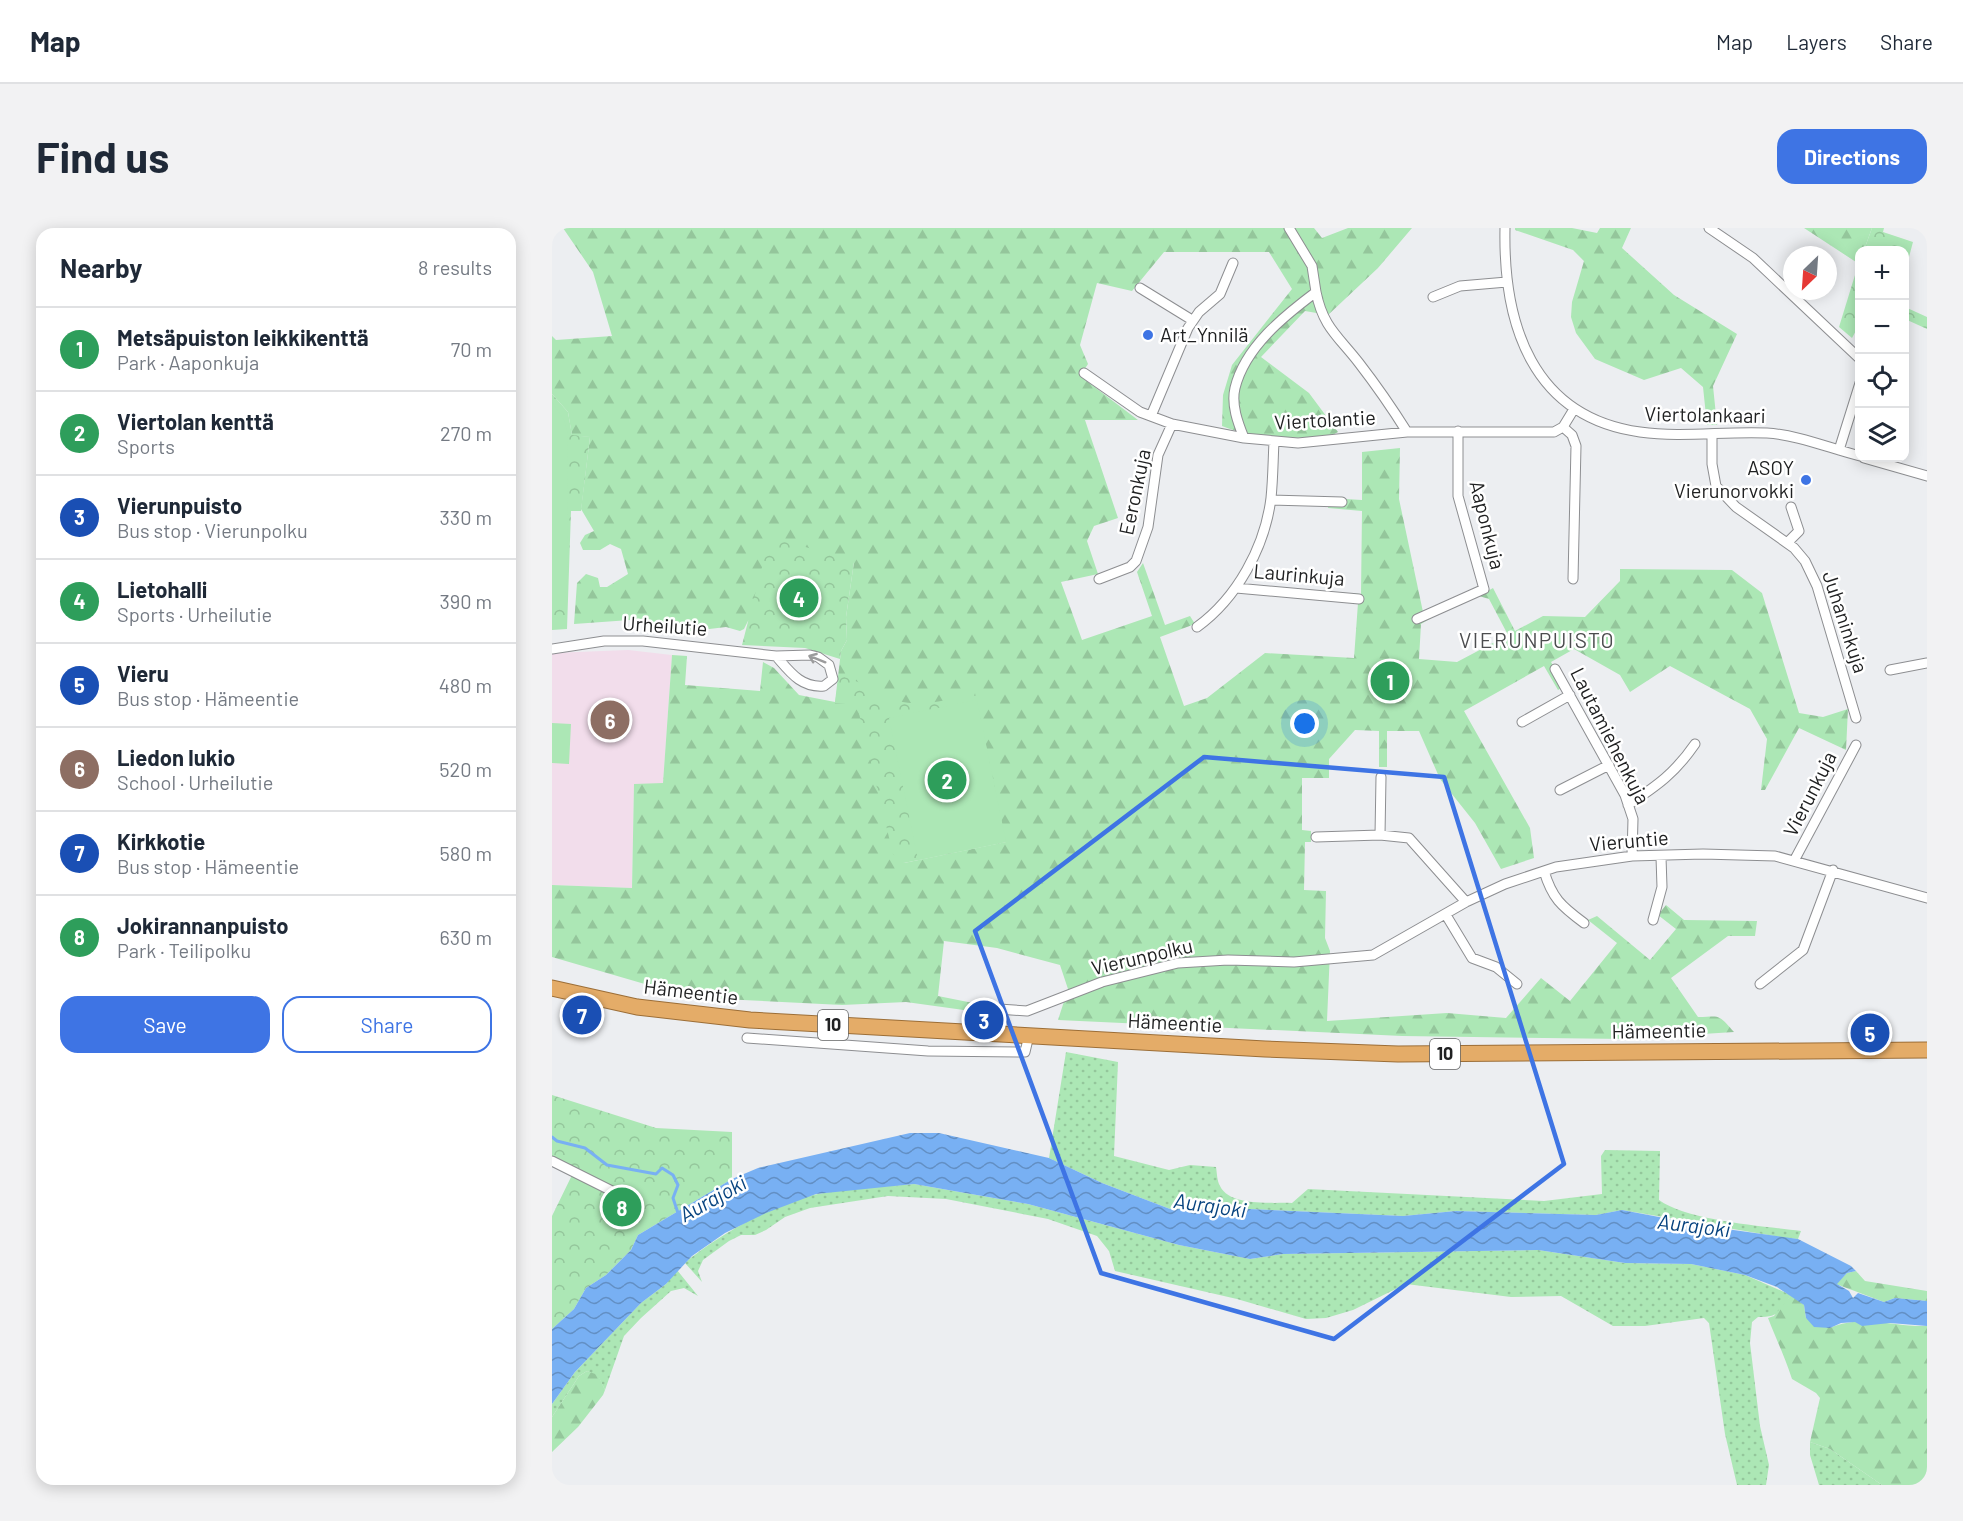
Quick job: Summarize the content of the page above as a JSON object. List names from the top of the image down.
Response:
{
  "streets": {
    "highway": ["Hämeentie", "10"],
    "street": [
      "Viertolankaari",
      "Viertolantie",
      "Eeronkuja",
      "Aaponkuja",
      "Laurinkuja",
      "Juhaninkuja",
      "Urheilutie",
      "Lautamiehenkuja",
      "Vierunkuja",
      "Vieruntie",
      "Vierunpolku"
    ]
  },
  "crossings": [
    ["Viertolankaari", "Juhaninkuja"],
    ["Viertolantie", "Eeronkuja"],
    ["Viertolantie", "Aaponkuja"],
    ["Lautamiehenkuja", "Vieruntie"],
    ["Vierunkuja", "Vieruntie"],
    ["Vieruntie", "Vierunpolku"]
  ],
  "districts": ["VIERUNPUISTO"],
  "water": ["Aurajoki"],
  "places": ["Art_Ynnilä", "ASOY Vierunorvokki"],
  "north": "bottom left",
  "page": {
    "header": "Map",
    "nav": ["Map", "Layers", "Share"],
    "buttons": [
      "Directions",
      ["Save", "Share"]
    ],
    "title": "Find us",
    "heading": ["Nearby", "8 results"],
    "map_buttons": ["+", "−"],
    "list": [
      {
        "mark": "1",
        "name": "Metsäpuiston leikkikenttä",
        "note": "Park · Aaponkuja",
        "value": "70 m"
      },
      {
        "mark": "2",
        "name": "Viertolan kenttä",
        "note": "Sports",
        "value": "270 m"
      },
      {
        "mark": "3",
        "name": "Vierunpuisto",
        "note": "Bus stop · Vierunpolku",
        "value": "330 m"
      },
      {
        "mark": "4",
        "name": "Lietohalli",
        "note": "Sports · Urheilutie",
        "value": "390 m"
      },
      {
        "mark": "5",
        "name": "Vieru",
        "note": "Bus stop · Hämeentie",
        "value": "480 m"
      },
      {
        "mark": "6",
        "name": "Liedon lukio",
        "note": "School · Urheilutie",
        "value": "520 m"
      },
      {
        "mark": "7",
        "name": "Kirkkotie",
        "note": "Bus stop · Hämeentie",
        "value": "580 m"
      },
      {
        "mark": "8",
        "name": "Jokirannanpuisto",
        "note": "Park · Teilipolku",
        "value": "630 m"
      }
    ],
    "pins": [
      "4",
      "1",
      "6",
      "2",
      "7",
      "3",
      "5",
      "8"
    ]
  }
}
